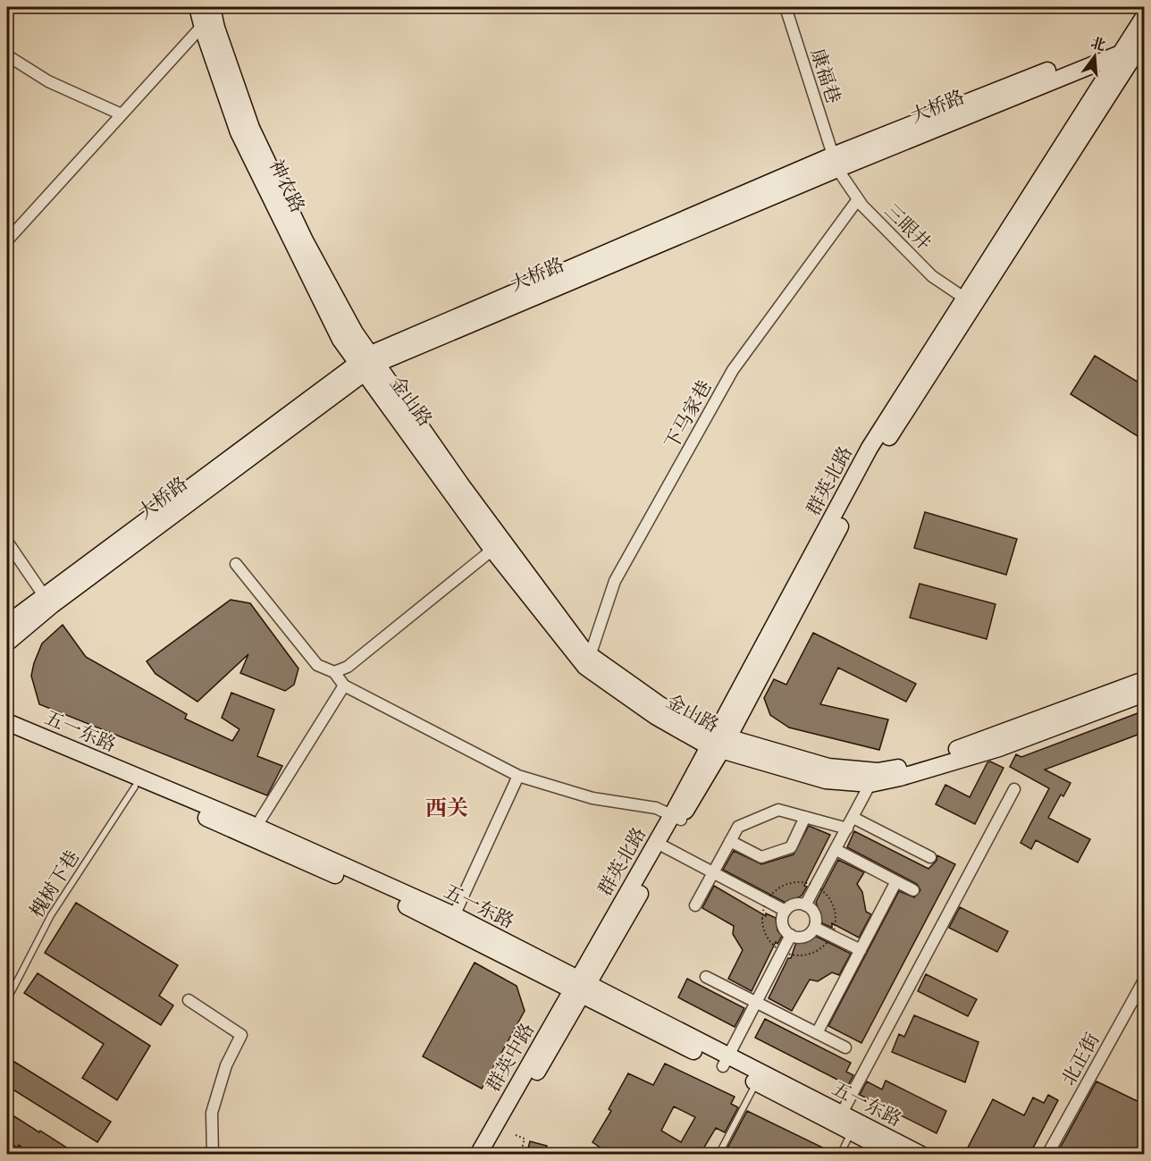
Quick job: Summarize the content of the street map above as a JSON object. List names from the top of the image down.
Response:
{
  "streets": {
    "street": [
      "康福巷",
      "大桥路",
      "神农路",
      "三眼井",
      "金山路",
      "下马家巷",
      "群英北路",
      "五一东路",
      "群英中路",
      "北正街"
    ],
    "lane": ["槐树下巷"]
  },
  "crossings": [
    ["康福巷", "大桥路"],
    ["康福巷", "三眼井"],
    ["大桥路", "神农路"],
    ["大桥路", "三眼井"],
    ["大桥路", "金山路"],
    ["大桥路", "群英北路"],
    ["神农路", "金山路"],
    ["三眼井", "下马家巷"],
    ["三眼井", "群英北路"],
    ["金山路", "下马家巷"],
    ["金山路", "群英北路"],
    ["群英北路", "五一东路"],
    ["群英北路", "群英中路"],
    ["五一东路", "槐树下巷"],
    ["五一东路", "群英中路"]
  ],
  "districts": ["西关"],
  "north": "top"
}
